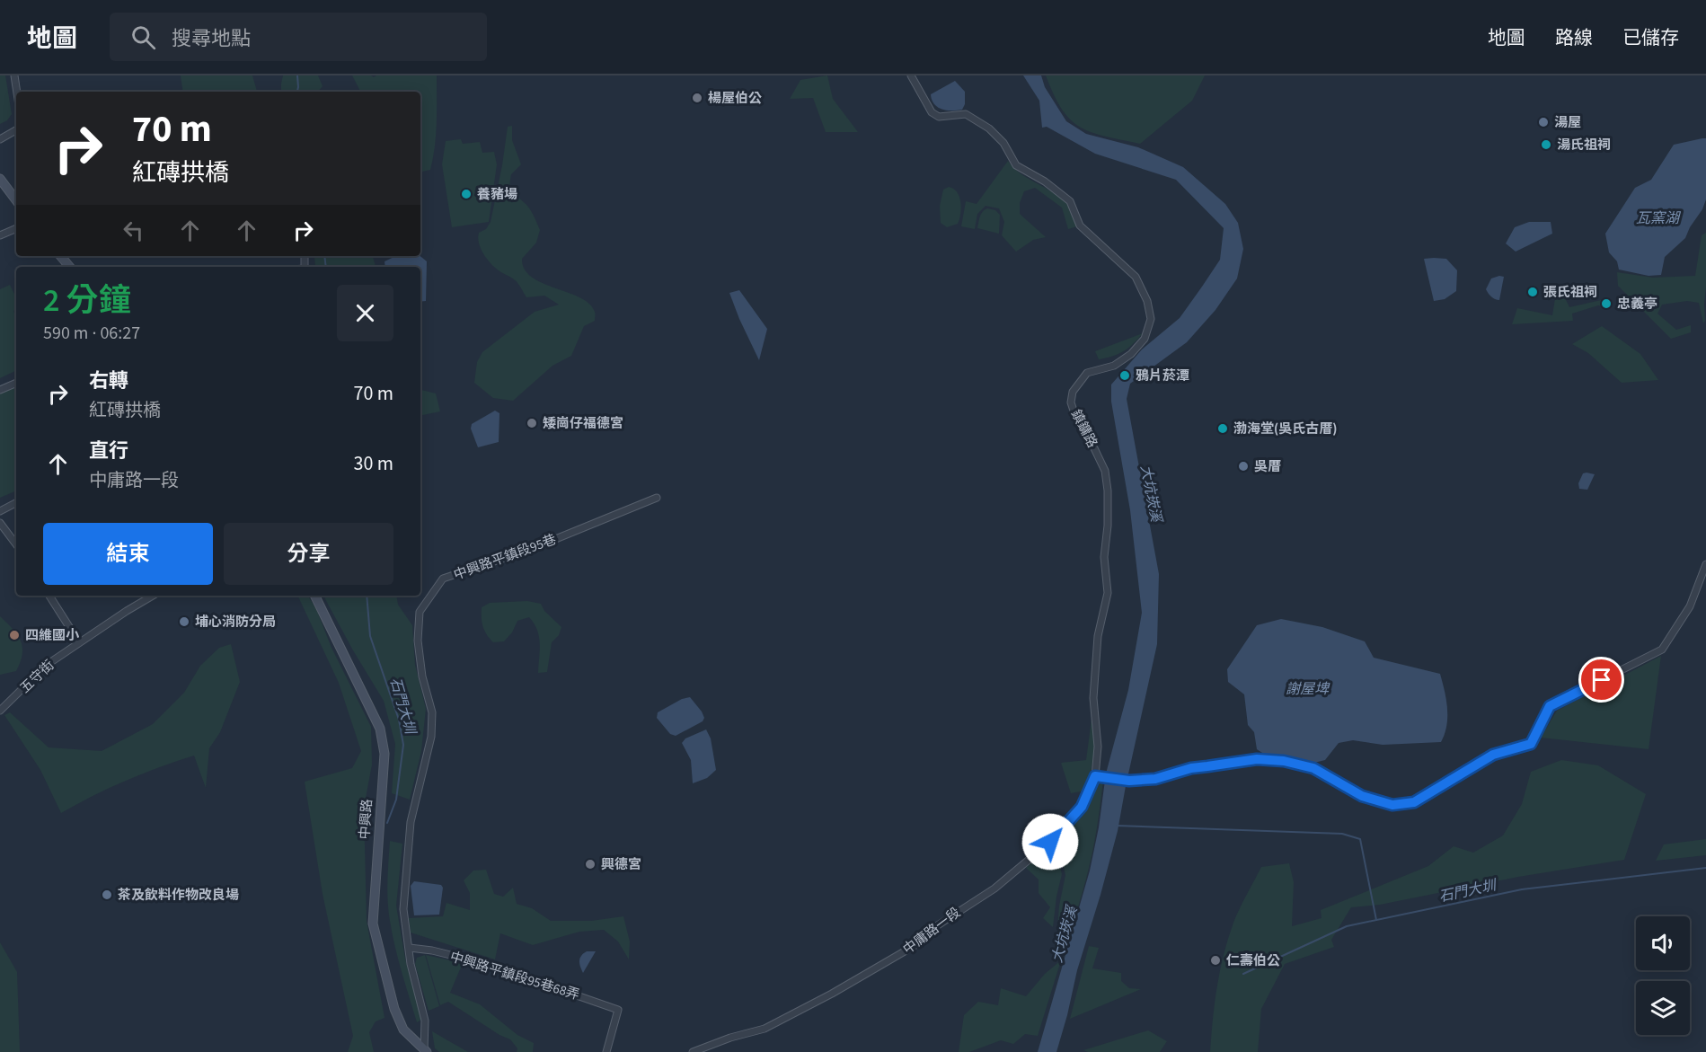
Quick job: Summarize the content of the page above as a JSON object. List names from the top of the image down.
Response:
{
  "streets": {
    "street": [
      "鎮鏞路",
      "中興路平鎮段95巷",
      "五守街",
      "中興路",
      "中庸路一段",
      "中興路平鎮段95巷68弄"
    ]
  },
  "crossings": [
    ["鎮鏞路", "中庸路一段"],
    ["中興路平鎮段95巷", "中興路"],
    ["中興路平鎮段95巷", "中興路平鎮段95巷68弄"]
  ],
  "water": [
    "瓦窯湖",
    "大坑崁溪",
    "謝屋埤",
    "石門大圳"
  ],
  "places": [
    "楊屋伯公",
    "湯屋",
    "湯氏祖祠",
    "養豬場",
    "張氏祖祠",
    "忠義亭",
    "鴉片菸潭",
    "矮崗仔福德宮",
    "渤海堂(吳氏古厝)",
    "吳厝",
    "埔心消防分局",
    "四維國小",
    "興德宮",
    "茶及飲料作物改良場",
    "仁壽伯公"
  ],
  "page": {
    "header": "地圖",
    "search": "搜尋地點",
    "nav": ["地圖", "路線", "已儲存"],
    "turn": ["70 m", "紅磚拱橋"],
    "heading": ["2 分鐘", "590 m · 06:27"],
    "list": [
      {
        "name": "右轉",
        "note": "紅磚拱橋",
        "value": "70 m"
      },
      {
        "name": "直行",
        "note": "中庸路一段",
        "value": "30 m"
      }
    ],
    "buttons": ["結束", "分享"]
  }
}
